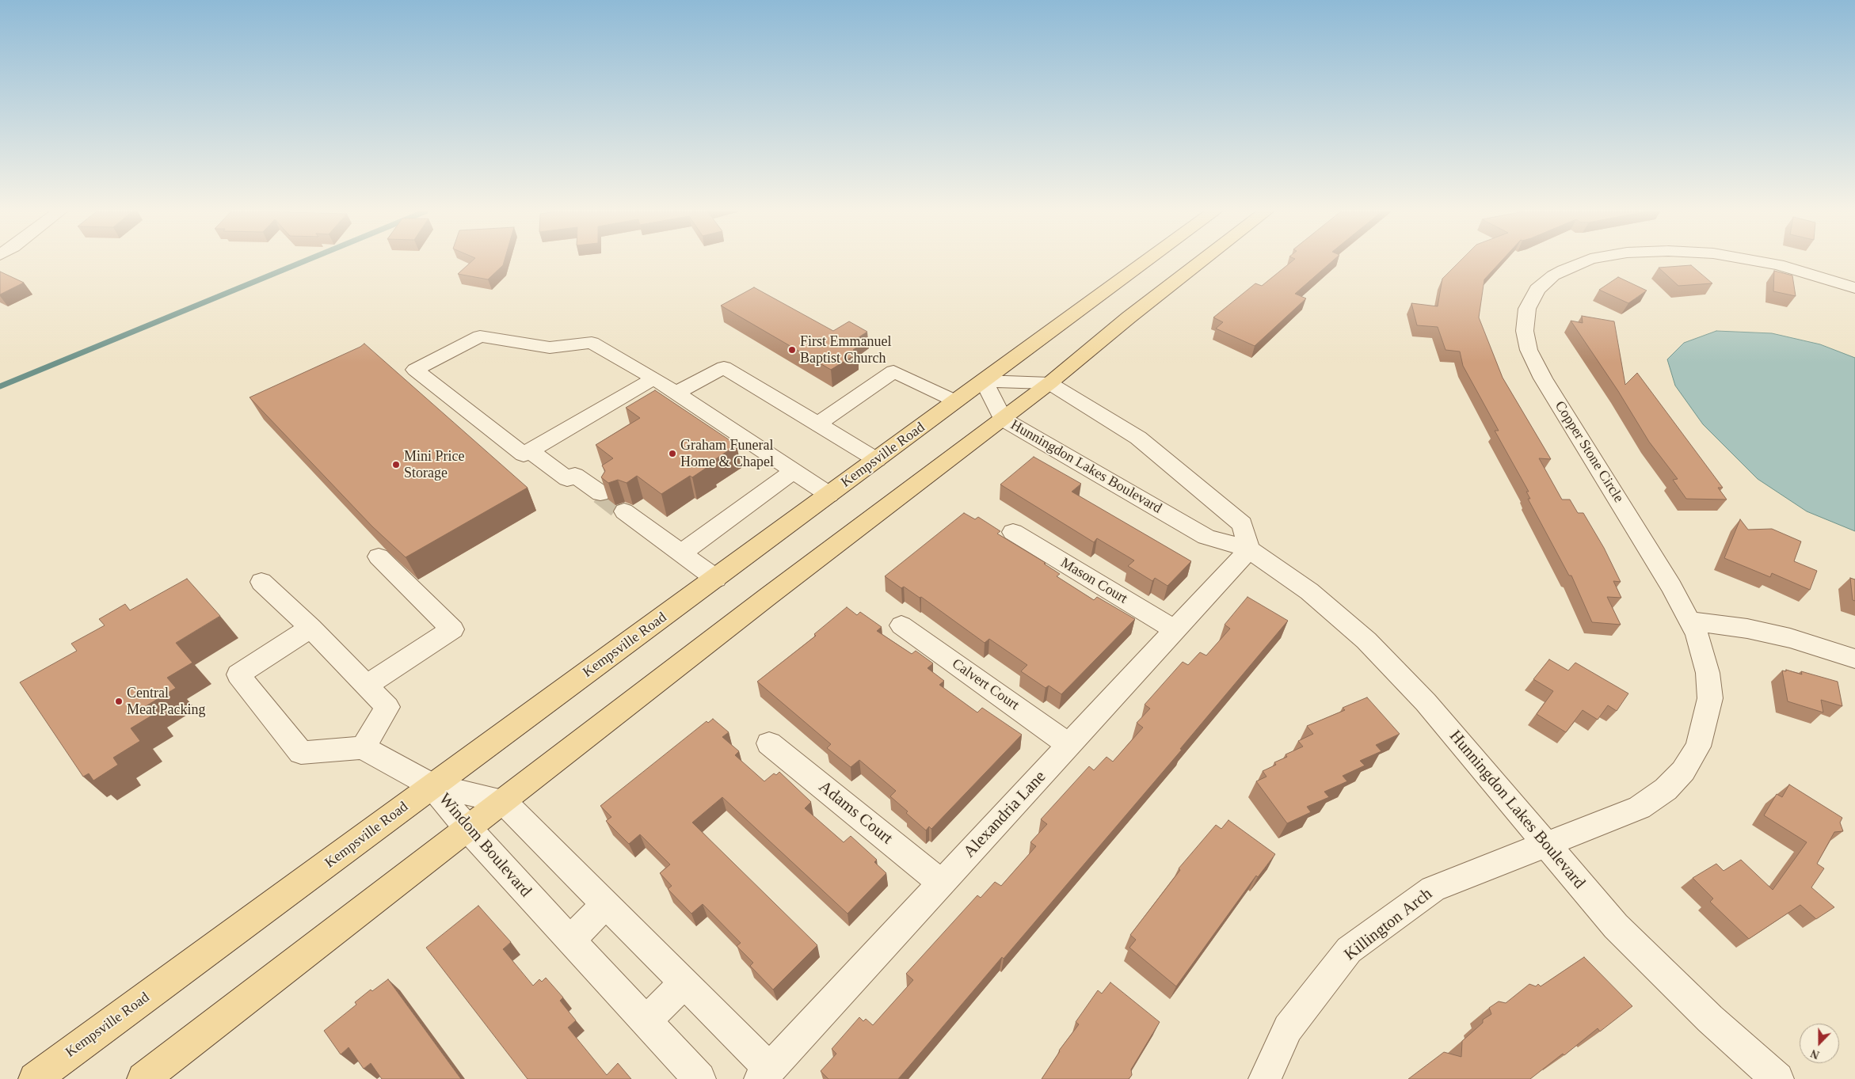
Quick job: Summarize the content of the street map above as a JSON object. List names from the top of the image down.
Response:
{
  "streets": {
    "main road": ["Kempsville Road"],
    "street": [
      "Copper Stone Circle",
      "Hunningdon Lakes Boulevard",
      "Mason Court",
      "Calvert Court",
      "Adams Court",
      "Alexandria Lane",
      "Windom Boulevard",
      "Killington Arch"
    ]
  },
  "crossings": [
    ["Copper Stone Circle", "Hunningdon Lakes Boulevard"],
    ["Copper Stone Circle", "Killington Arch"],
    ["Kempsville Road", "Hunningdon Lakes Boulevard"],
    ["Kempsville Road", "Windom Boulevard"],
    ["Hunningdon Lakes Boulevard", "Alexandria Lane"],
    ["Hunningdon Lakes Boulevard", "Killington Arch"],
    ["Mason Court", "Alexandria Lane"],
    ["Calvert Court", "Alexandria Lane"],
    ["Adams Court", "Alexandria Lane"]
  ],
  "places": [
    "First Emmanuel Baptist Church",
    "Graham Funeral Home & Chapel",
    "Mini Price Storage",
    "Central Meat Packing"
  ],
  "north": "bottom"
}
